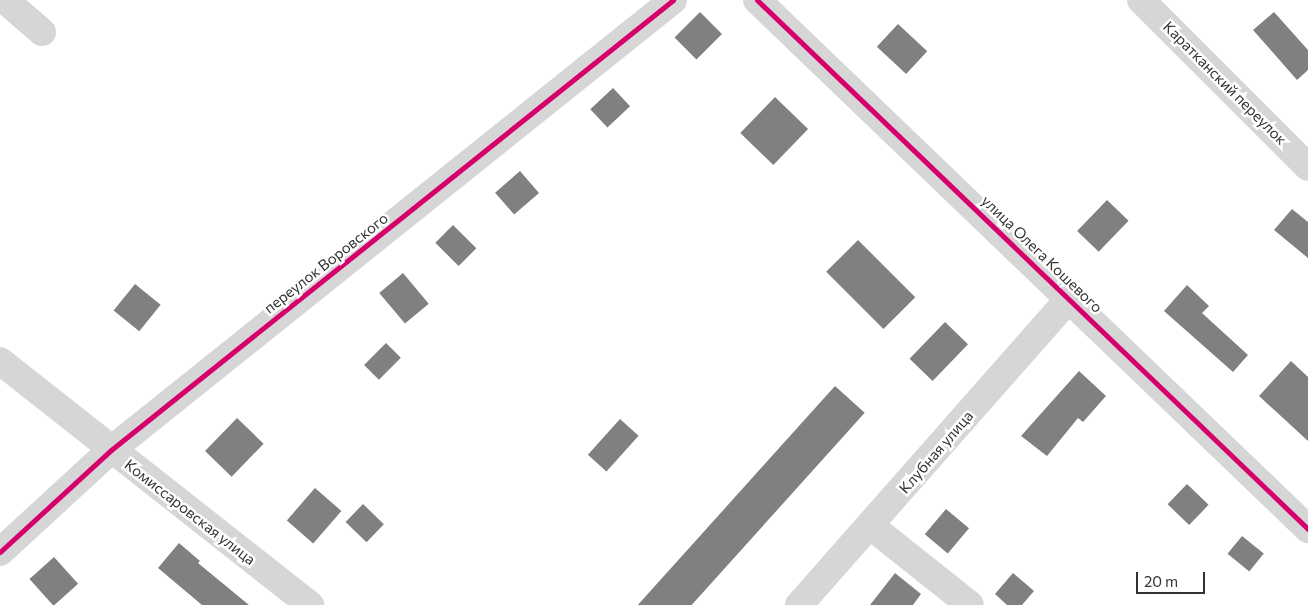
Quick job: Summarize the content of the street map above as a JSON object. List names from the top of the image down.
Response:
{
  "streets": {
    "street": [
      "Каратканский переулок",
      "улица Олега Кошевого",
      "переулок Воровского",
      "Клубная улица",
      "Комиссаровская улица"
    ]
  },
  "crossings": [
    ["улица Олега Кошевого", "Клубная улица"],
    ["переулок Воровского", "Комиссаровская улица"]
  ],
  "scale_bar": "20 m"
}
